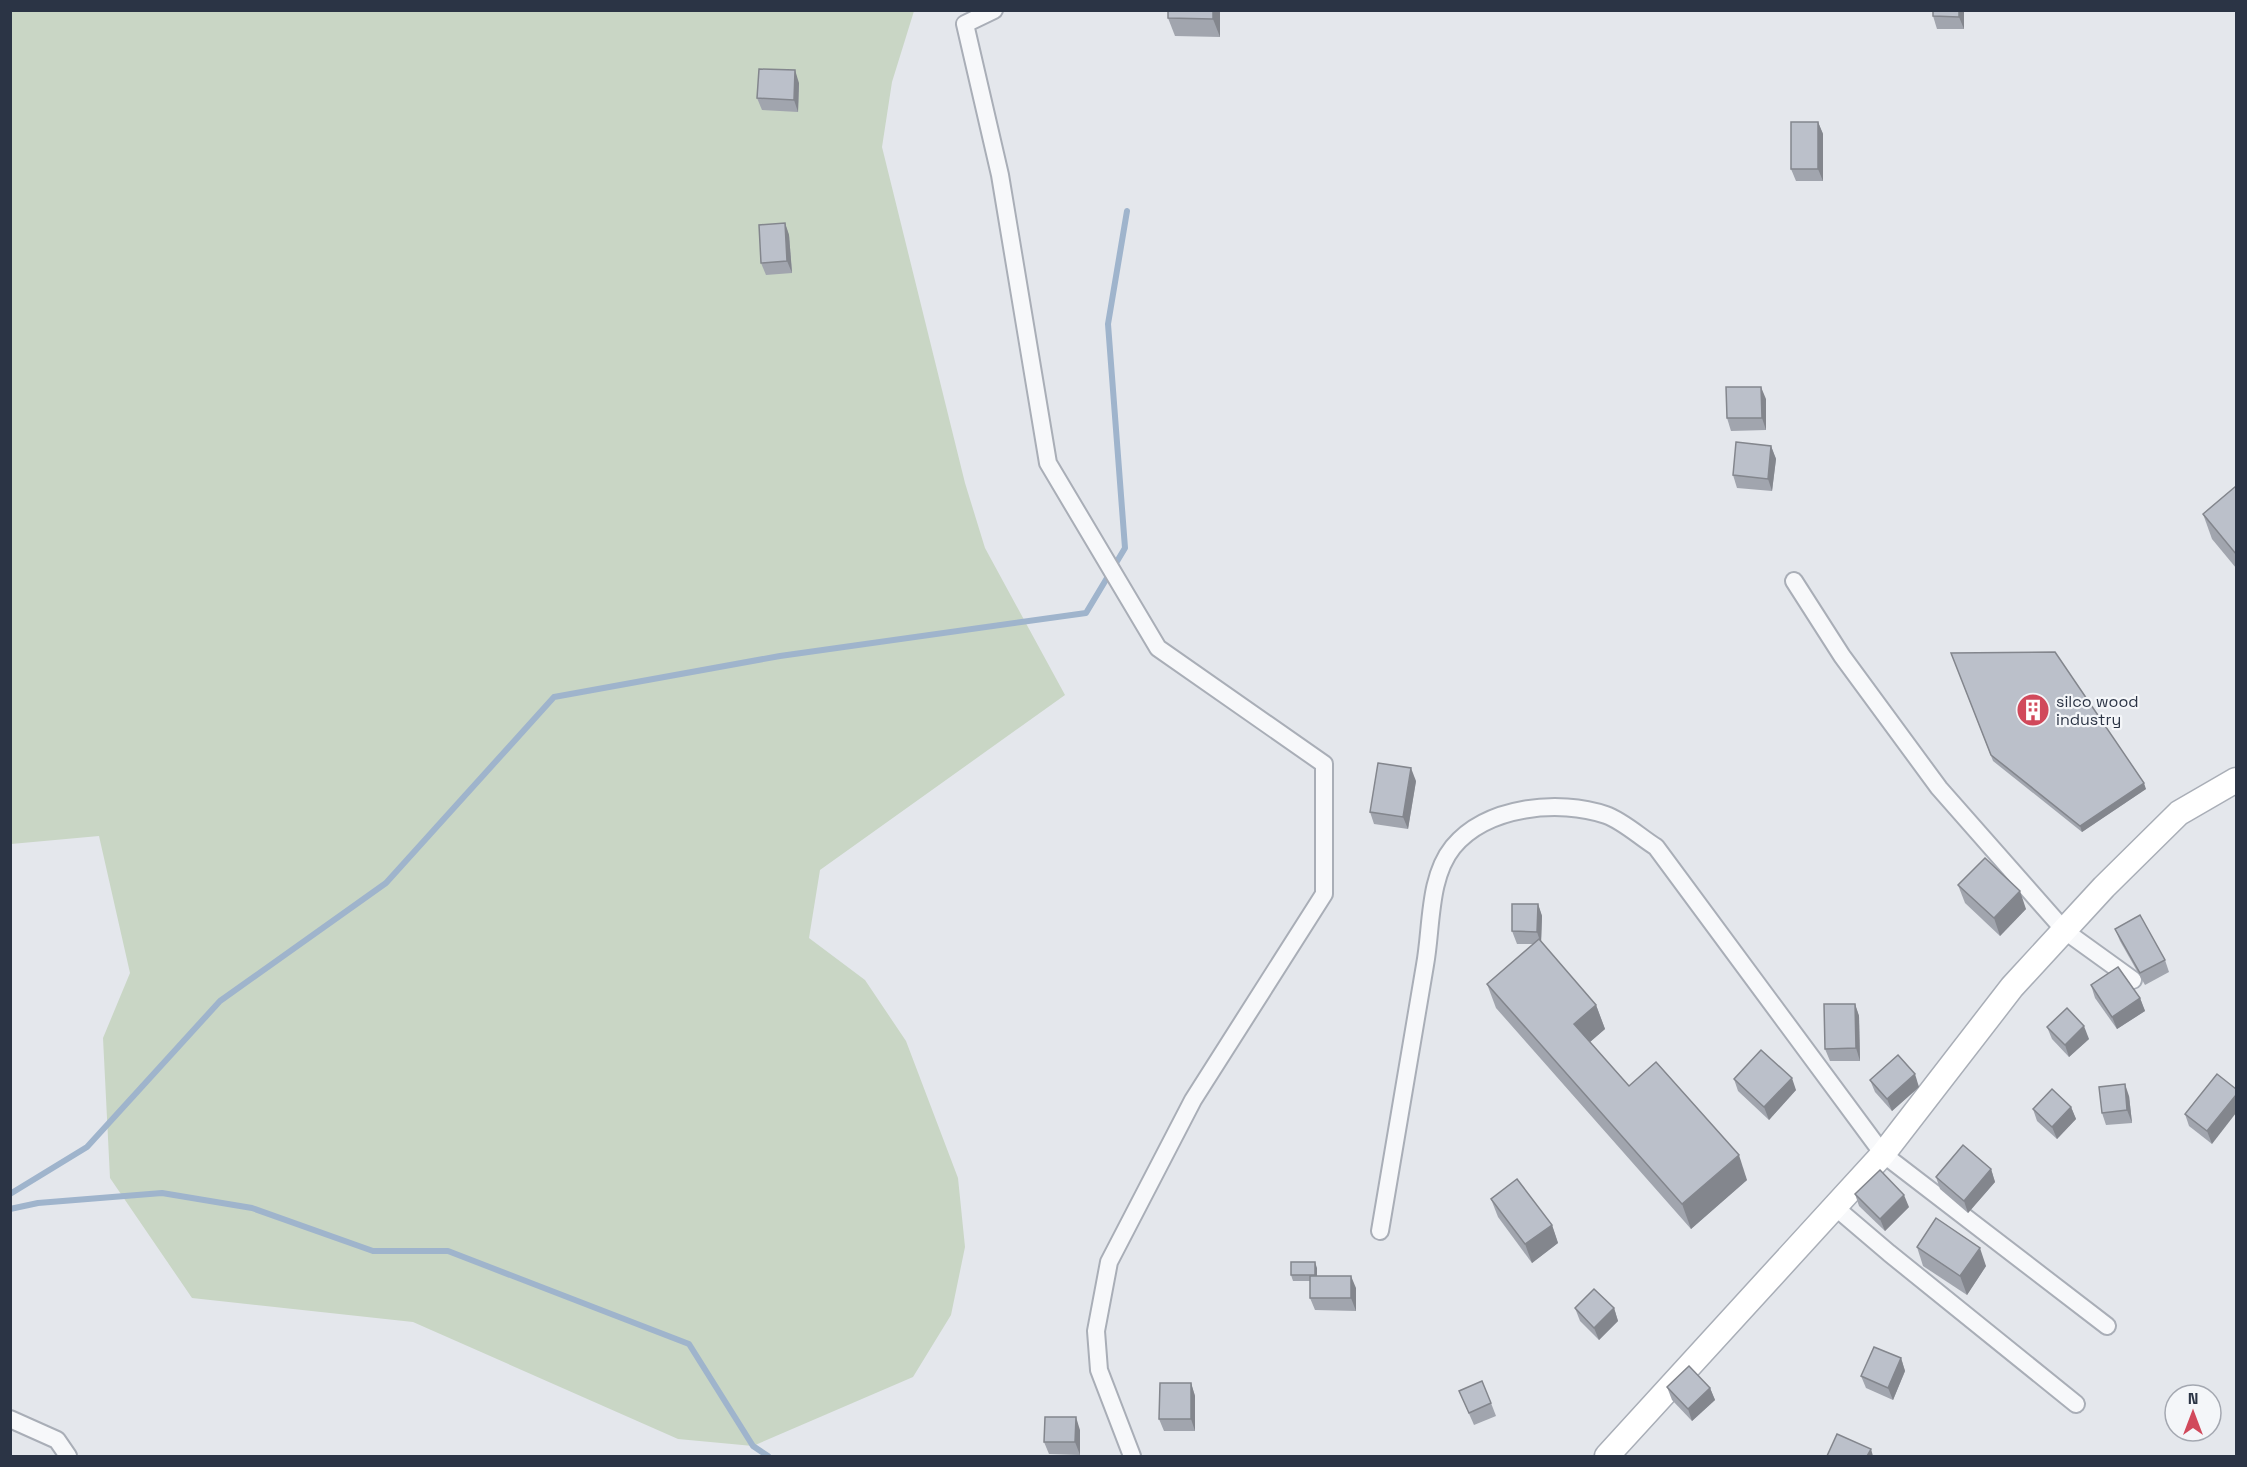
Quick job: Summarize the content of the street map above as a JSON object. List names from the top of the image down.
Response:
{
  "places": {
    "building": ["silco wood industry"]
  },
  "north": "top"
}
